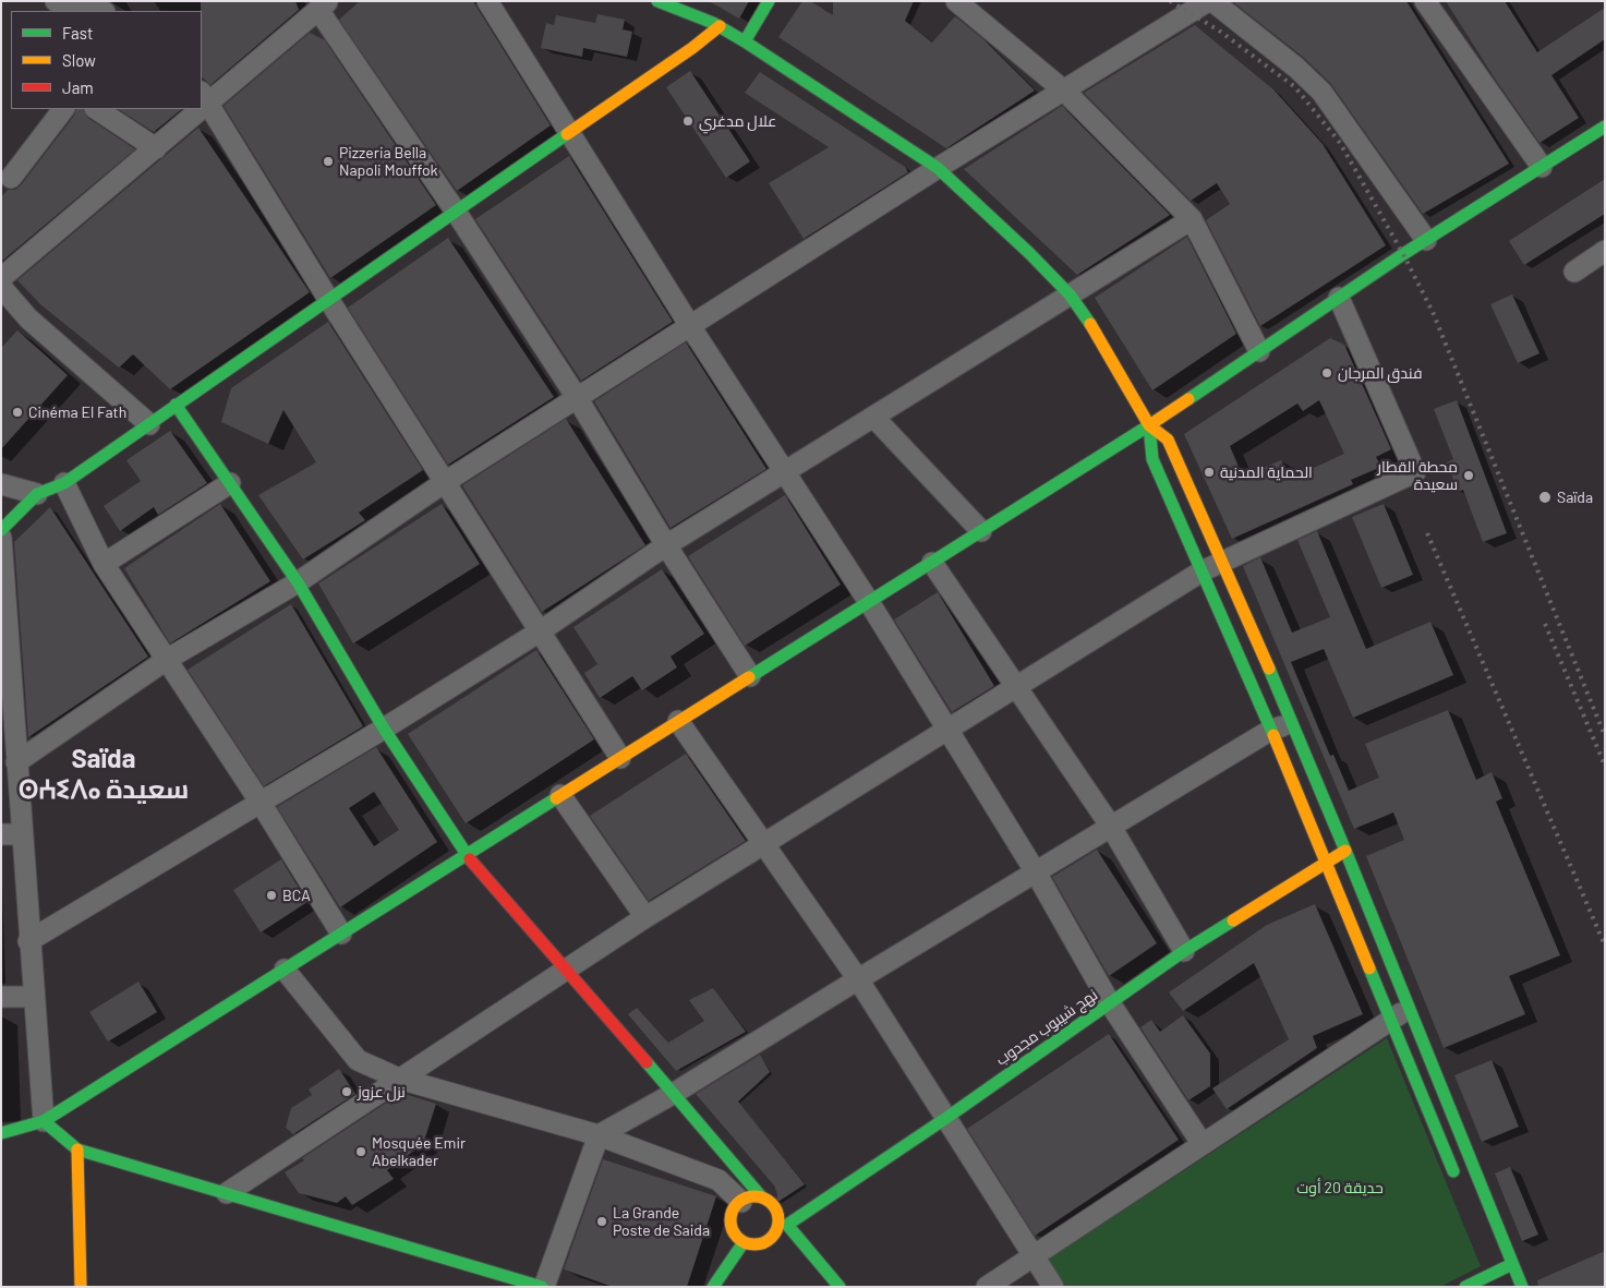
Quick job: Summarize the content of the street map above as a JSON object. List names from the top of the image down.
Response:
{
  "streets": {
    "main road": ["نهج شيبوب مجدوب"]
  },
  "districts": ["Saïda ⵙⵄⵉⴷⴰ سعيدة"],
  "parks": ["حديقة 20 أوت"],
  "places": [
    "علال مدغري",
    "Pizzeria Bella Napoli Mouffok",
    "فندق المرجان",
    "Cinéma El Fath",
    "الحماية المدنية",
    "محطة القطار سعيدة",
    "Saïda",
    "BCA",
    "نزل عزوز",
    "Mosquée Emir Abelkader",
    "La Grande Poste de Saida"
  ],
  "legend": ["Fast", "Slow", "Jam"]
}
